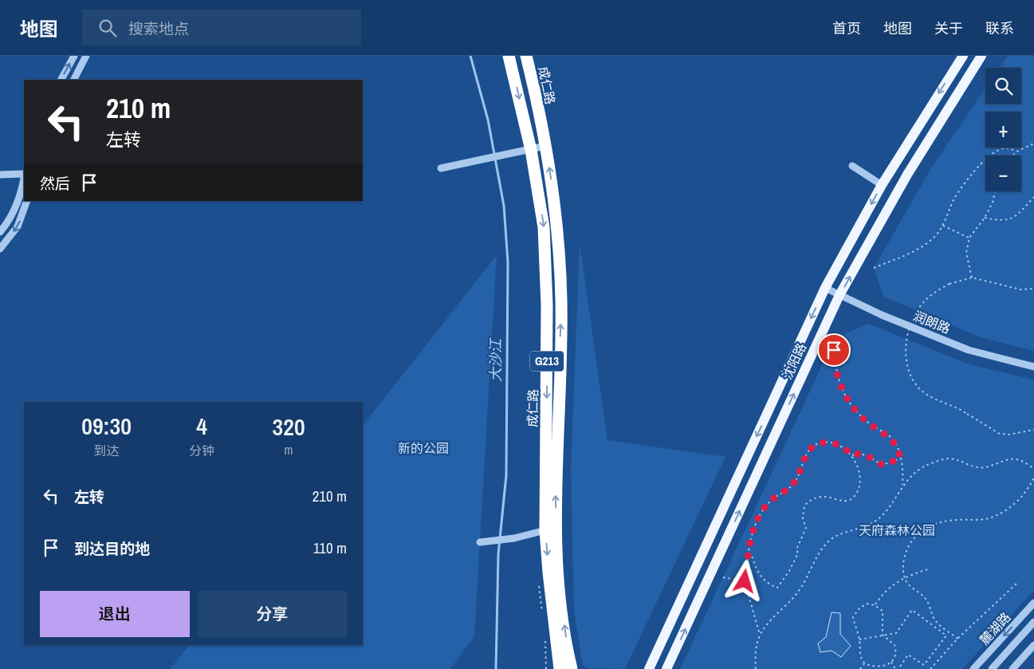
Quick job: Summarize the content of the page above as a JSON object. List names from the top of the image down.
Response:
{
  "streets": {
    "highway": ["成仁路", "G213"],
    "main road": ["沈阳路"],
    "street": ["润朗路", "麓湖路"]
  },
  "crossings": [
    ["润朗路", "沈阳路"]
  ],
  "water": ["大沙江"],
  "parks": ["新的公园", "天府森林公园"],
  "page": {
    "header": "地图",
    "search": "搜索地点",
    "nav": [
      "首页",
      "地图",
      "关于",
      "联系"
    ],
    "map_buttons": ["+", "−"],
    "turn": ["210 m", "左转"],
    "then": "然后",
    "eta": [
      "09:30",
      "到达",
      "4",
      "分钟",
      "320",
      "m"
    ],
    "list": [
      {
        "name": "左转",
        "value": "210 m"
      },
      {
        "name": "到达目的地",
        "value": "110 m"
      }
    ],
    "buttons": ["退出", "分享"]
  }
}
